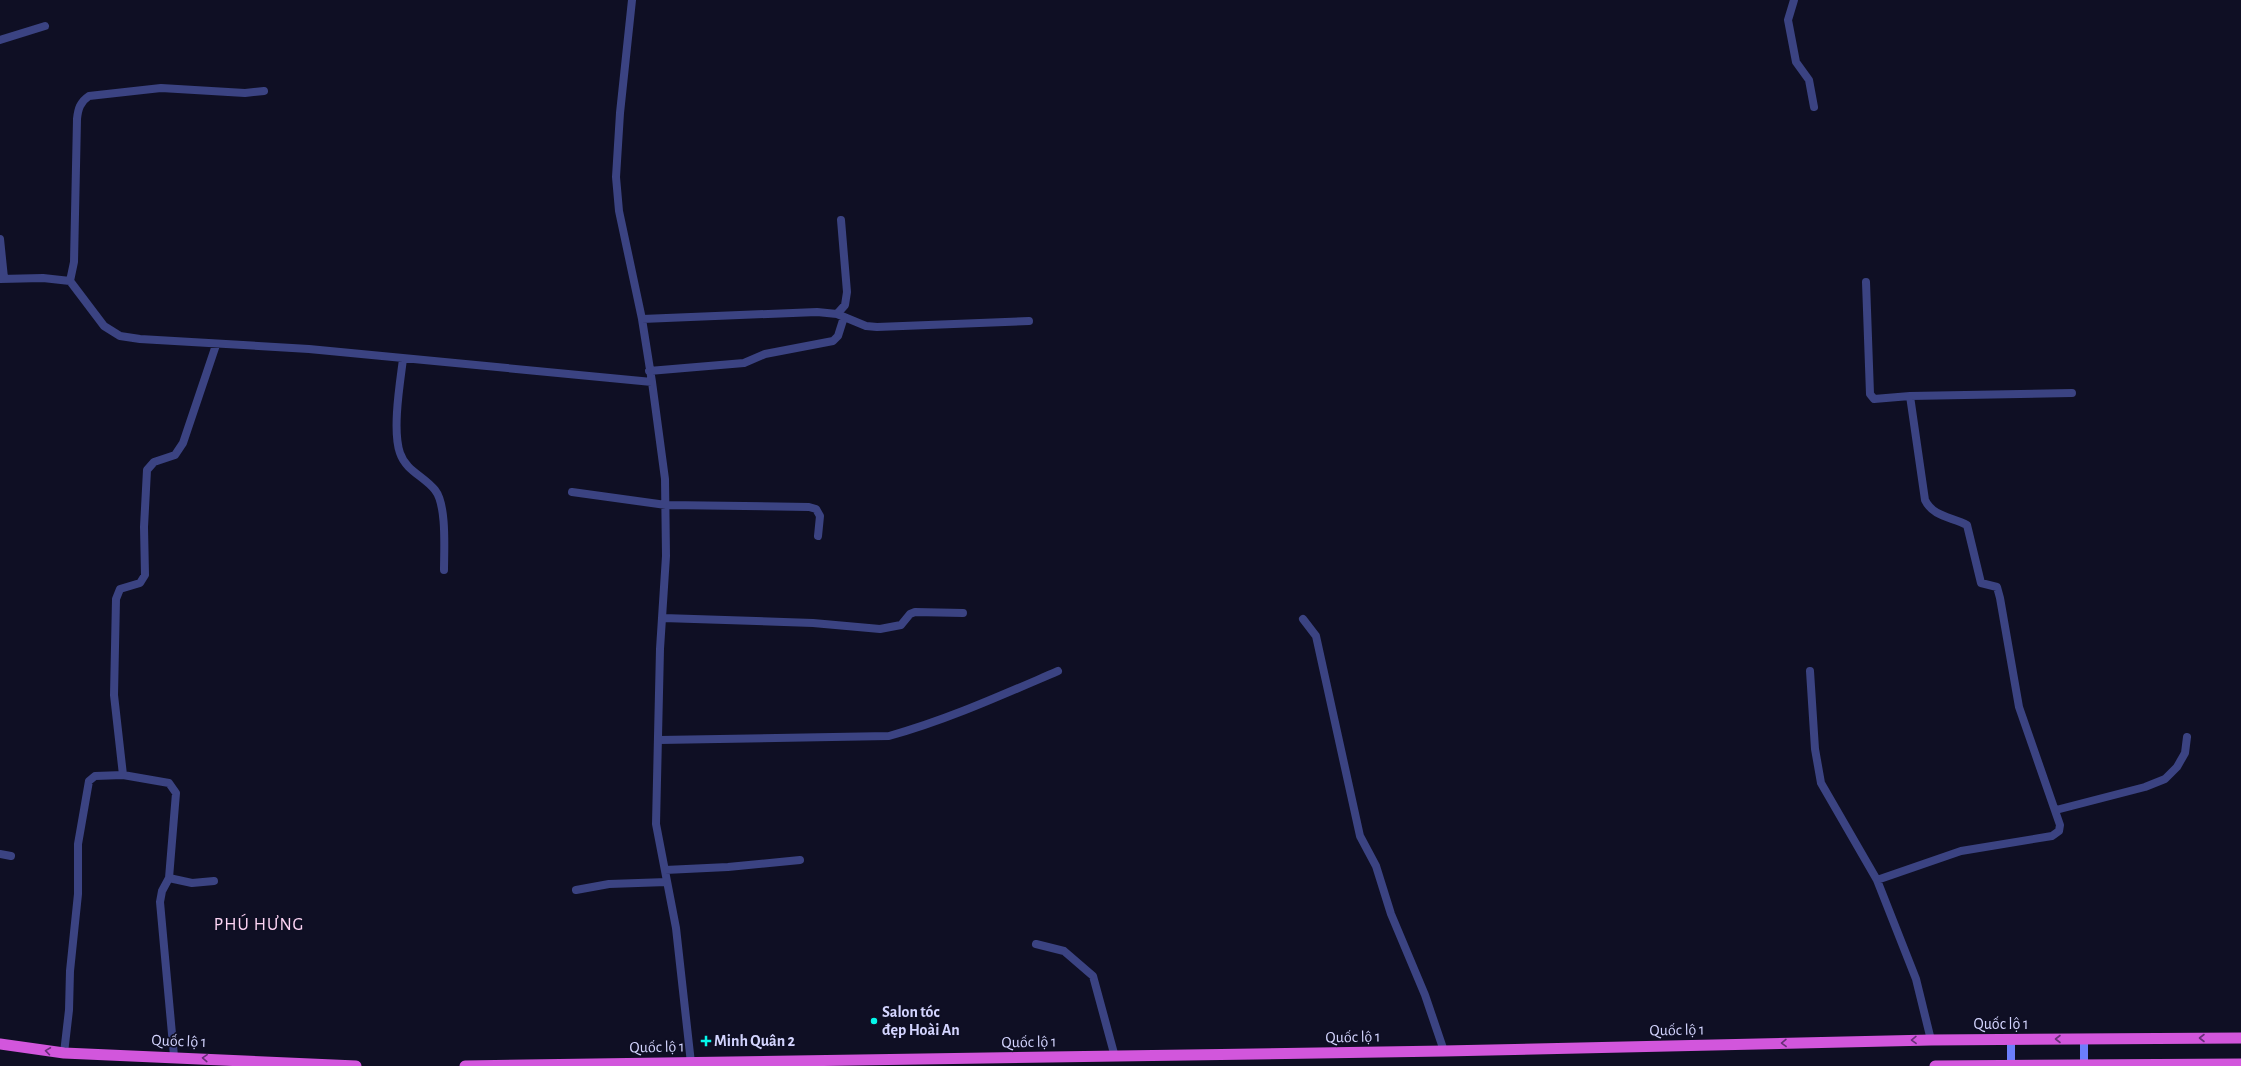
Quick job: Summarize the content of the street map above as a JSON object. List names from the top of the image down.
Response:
{
  "streets": {
    "highway": ["Quốc lộ 1"]
  },
  "one_way": ["Quốc lộ 1"],
  "districts": ["PHÚ HƯNG"],
  "places": {
    "other": ["Salon tóc đẹp Hoài An"],
    "health": ["Minh Quân 2"]
  }
}
